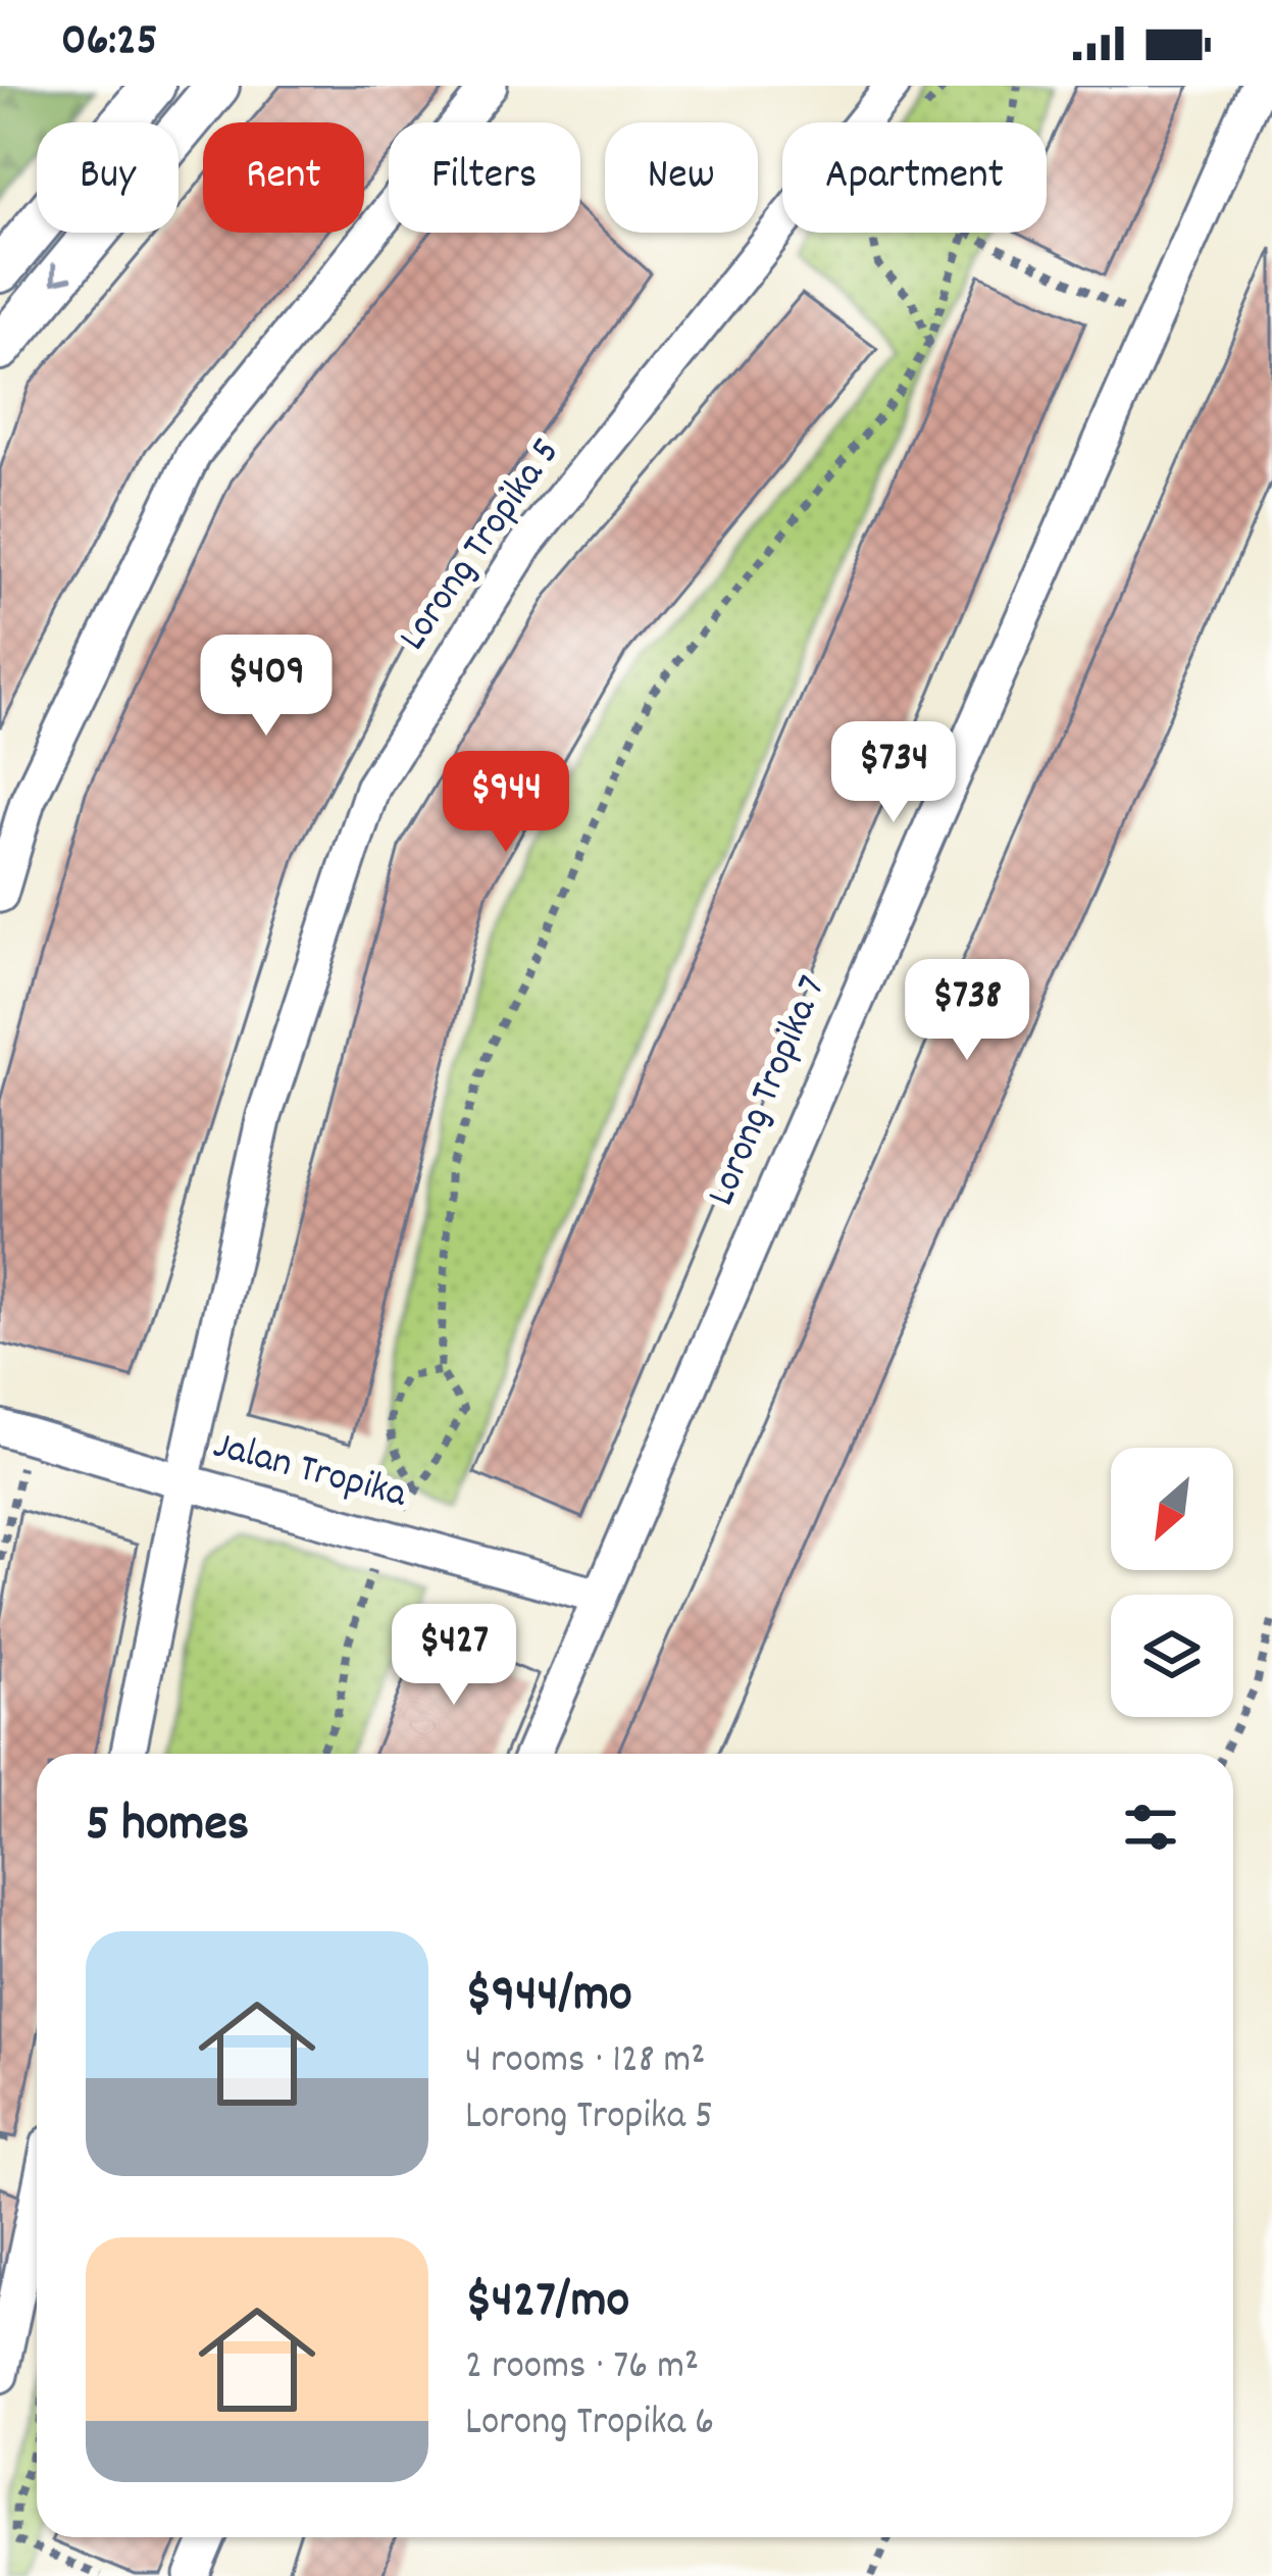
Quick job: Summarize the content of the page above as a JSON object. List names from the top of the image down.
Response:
{
  "streets": {
    "street": ["Lorong Tropika 5", "Lorong Tropika 7", "Jalan Tropika"]
  },
  "crossings": [
    ["Lorong Tropika 5", "Jalan Tropika"],
    ["Lorong Tropika 7", "Jalan Tropika"]
  ],
  "north": "bottom left",
  "page": {
    "status": "06:25",
    "chip": [
      "Buy",
      "Rent",
      "Filters",
      "New",
      "Apartment"
    ],
    "price": [
      "$409",
      "$734",
      "$944",
      "$738",
      "$427"
    ],
    "heading": "5 homes",
    "list": [
      {
        "name": "$944/mo",
        "note": "4 rooms · 128 m² · Lorong Tropika 5"
      },
      {
        "name": "$427/mo",
        "note": "2 rooms · 76 m² · Lorong Tropika 6"
      }
    ]
  }
}
